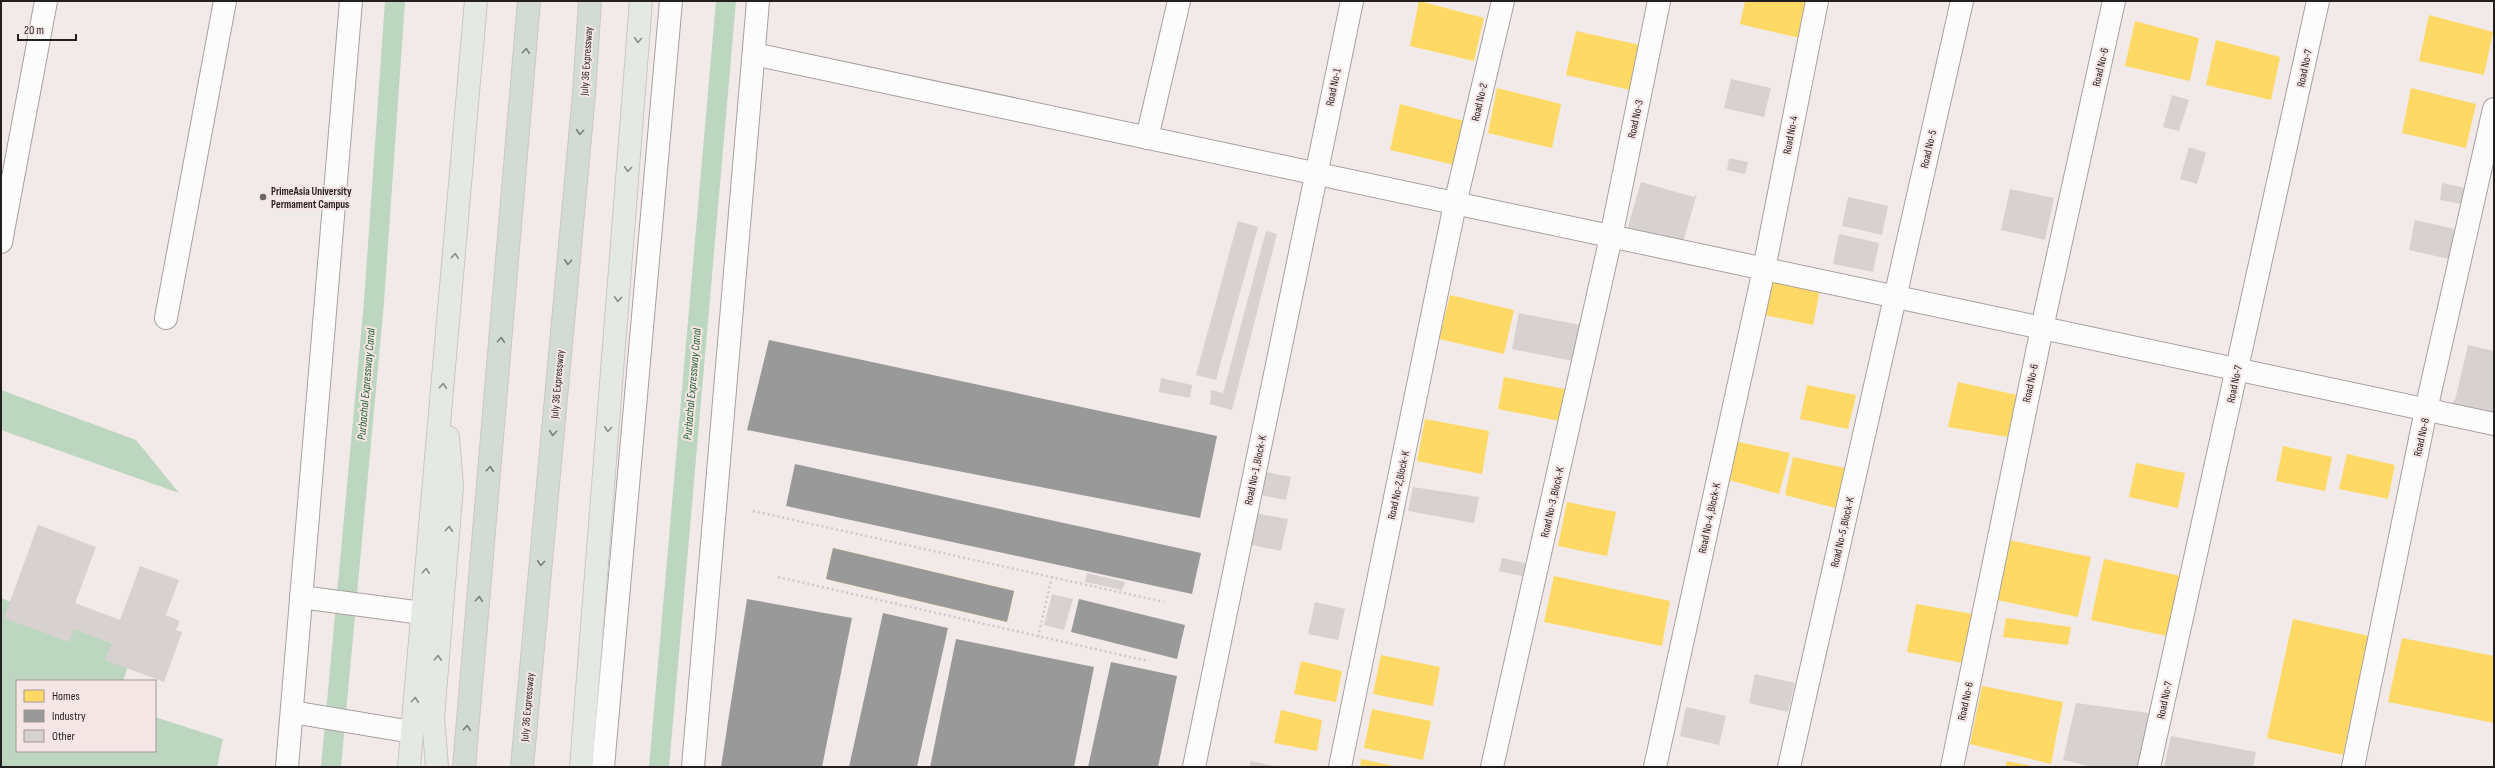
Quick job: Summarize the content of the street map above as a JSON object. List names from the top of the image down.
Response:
{
  "streets": {
    "highway": ["July 36 Expressway"],
    "street": [
      "Road No-6",
      "Road No-7",
      "Road No-1",
      "Road No-2",
      "Road No-3",
      "Road No-4",
      "Road No-5",
      "Road No-8",
      "Road No-1 ,Block-K",
      "Road No-2,Block-K",
      "Road No-3 ,Block-K",
      "Road No-4 ,Block-K",
      "Road No-5 ,Block-K"
    ]
  },
  "crossings": [
    ["Road No-1", "Road No-1 ,Block-K"],
    ["Road No-2", "Road No-2,Block-K"],
    ["Road No-3", "Road No-3 ,Block-K"],
    ["Road No-4", "Road No-4 ,Block-K"],
    ["Road No-5", "Road No-5 ,Block-K"]
  ],
  "water": ["Purbachal Expressway Canal"],
  "places": ["PrimeAsia University Permament Campus"],
  "legend": ["Homes", "Industry", "Other"],
  "scale_bar": "20 m"
}
